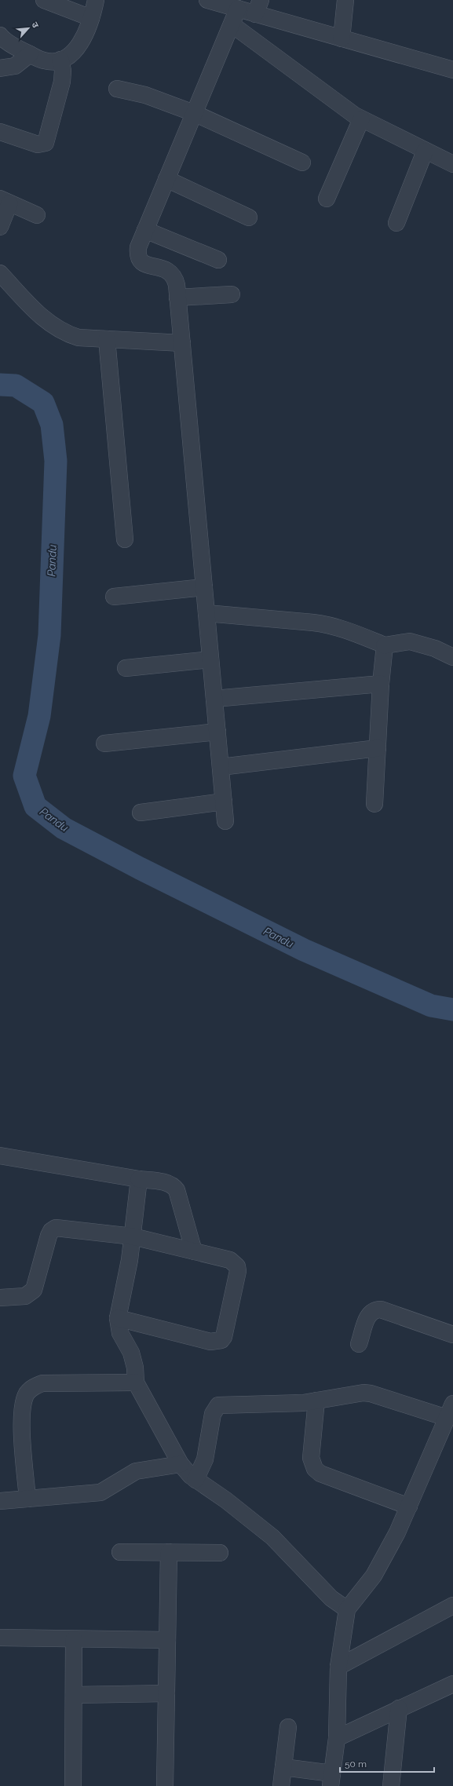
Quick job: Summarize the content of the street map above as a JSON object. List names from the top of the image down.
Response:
{
  "water": ["Pandu"],
  "scale_bar": "50 m",
  "north": "top right"
}
